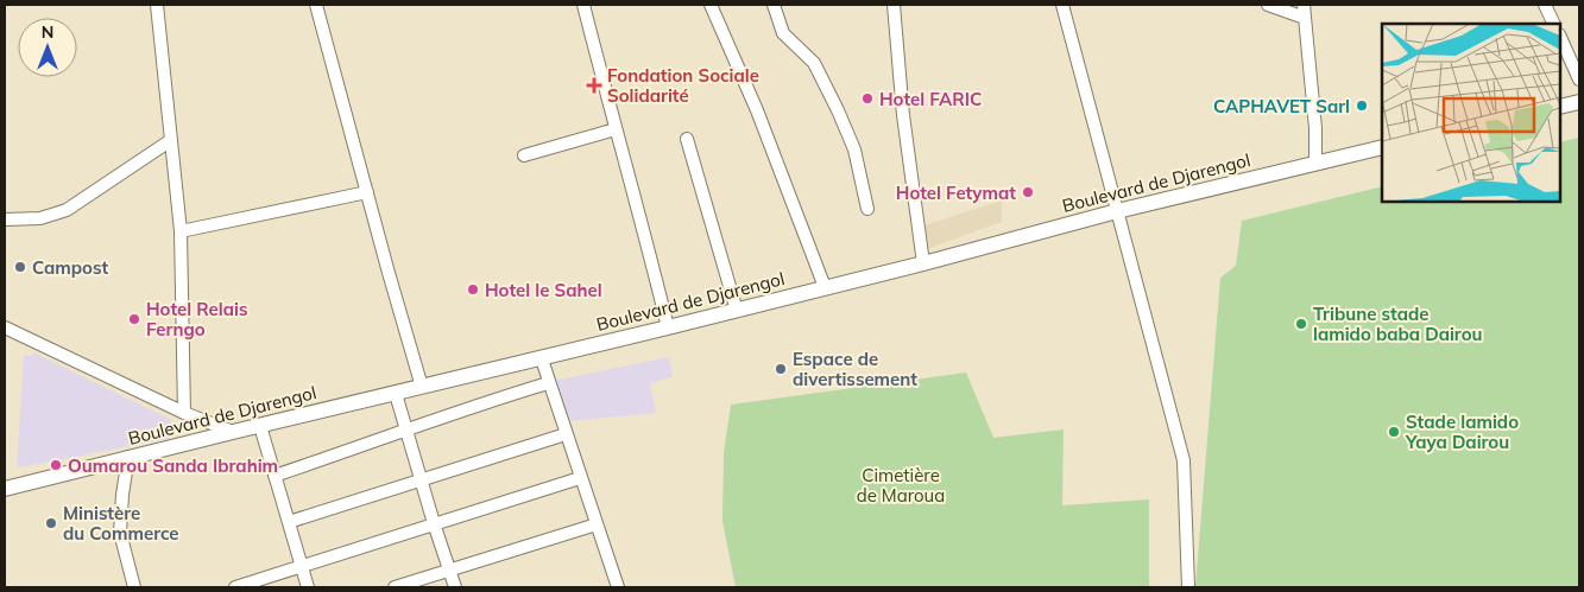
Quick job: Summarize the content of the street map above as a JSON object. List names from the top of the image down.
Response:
{
  "streets": {
    "main road": ["Boulevard de Djarengol"]
  },
  "parks": ["Cimetière de Maroua"],
  "places": {
    "health": ["Fondation Sociale Solidarité"],
    "other": [
      "Hotel FARIC",
      "CAPHAVET Sarl",
      "Hotel Fetymat",
      "Campost",
      "Hotel le Sahel",
      "Hotel Relais Ferngo",
      "Tribune stade lamido baba Dairou",
      "Espace de divertissement",
      "Stade lamido Yaya Dairou",
      "Oumarou Sanda Ibrahim",
      "Ministère du Commerce"
    ]
  },
  "north": "top"
}
